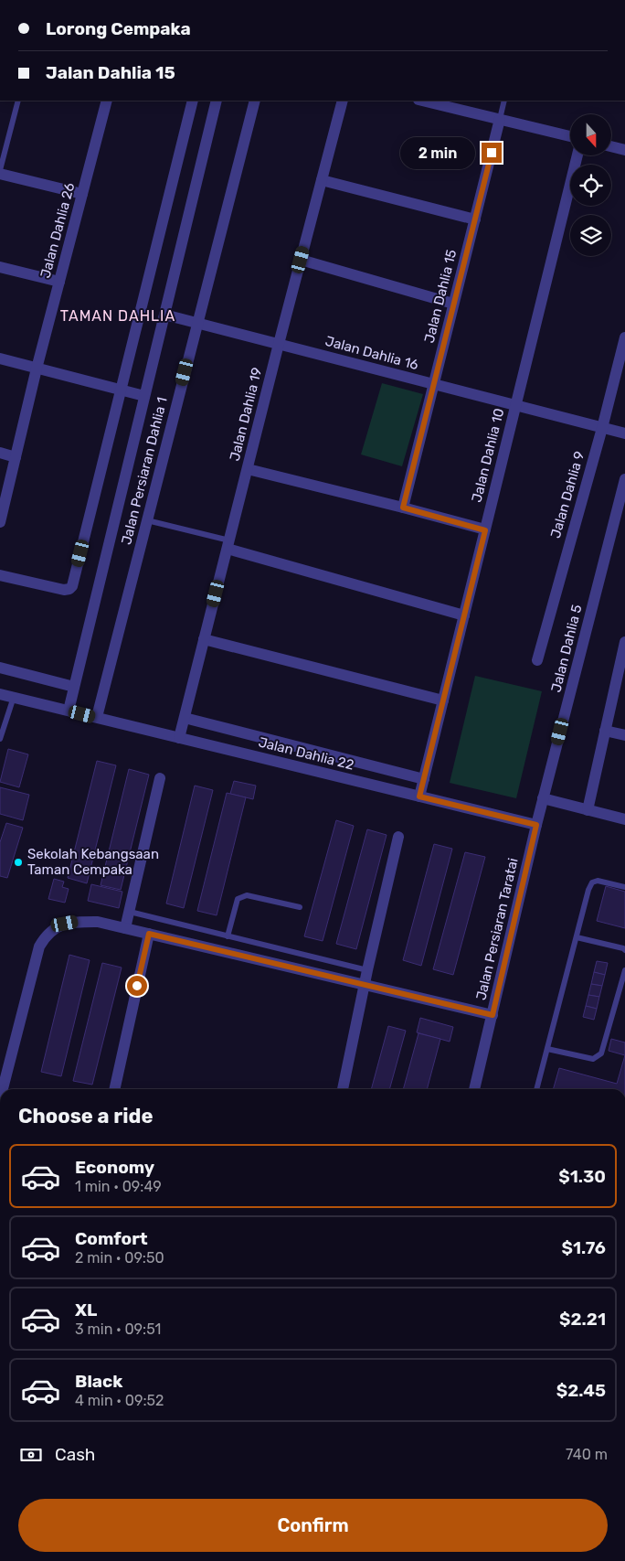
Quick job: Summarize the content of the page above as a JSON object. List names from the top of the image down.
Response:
{
  "streets": {
    "street": [
      "Jalan Dahlia 26",
      "Jalan Dahlia 15",
      "Jalan Dahlia 16",
      "Jalan Dahlia 19",
      "Jalan Dahlia 10",
      "Jalan Persiaran Dahlia 1",
      "Jalan Dahlia 9",
      "Jalan Dahlia 5",
      "Jalan Dahlia 22",
      "Jalan Persiaran Taratai"
    ]
  },
  "crossings": [
    ["Jalan Dahlia 15", "Jalan Dahlia 16"],
    ["Jalan Dahlia 16", "Jalan Dahlia 19"],
    ["Jalan Dahlia 16", "Jalan Dahlia 10"],
    ["Jalan Dahlia 16", "Jalan Persiaran Dahlia 1"],
    ["Jalan Dahlia 16", "Jalan Dahlia 9"],
    ["Jalan Dahlia 19", "Jalan Dahlia 22"],
    ["Jalan Dahlia 10", "Jalan Dahlia 22"],
    ["Jalan Persiaran Dahlia 1", "Jalan Dahlia 22"],
    ["Jalan Dahlia 5", "Jalan Dahlia 22"],
    ["Jalan Dahlia 5", "Jalan Persiaran Taratai"],
    ["Jalan Dahlia 22", "Jalan Persiaran Taratai"]
  ],
  "districts": ["TAMAN DAHLIA"],
  "places": ["Sekolah Kebangsaan Taman Cempaka"],
  "north": "bottom",
  "page": {
    "banner": ["Lorong Cempaka", "Jalan Dahlia 15"],
    "bubble": "2 min",
    "heading": "Choose a ride",
    "list": [
      {
        "name": "Economy",
        "note": "1 min · 09:49",
        "value": "$1.30"
      },
      {
        "name": "Comfort",
        "note": "2 min · 09:50",
        "value": "$1.76"
      },
      {
        "name": "XL",
        "note": "3 min · 09:51",
        "value": "$2.21"
      },
      {
        "name": "Black",
        "note": "4 min · 09:52",
        "value": "$2.45"
      }
    ],
    "pay": ["Cash", "740 m"],
    "buttons": "Confirm"
  }
}
